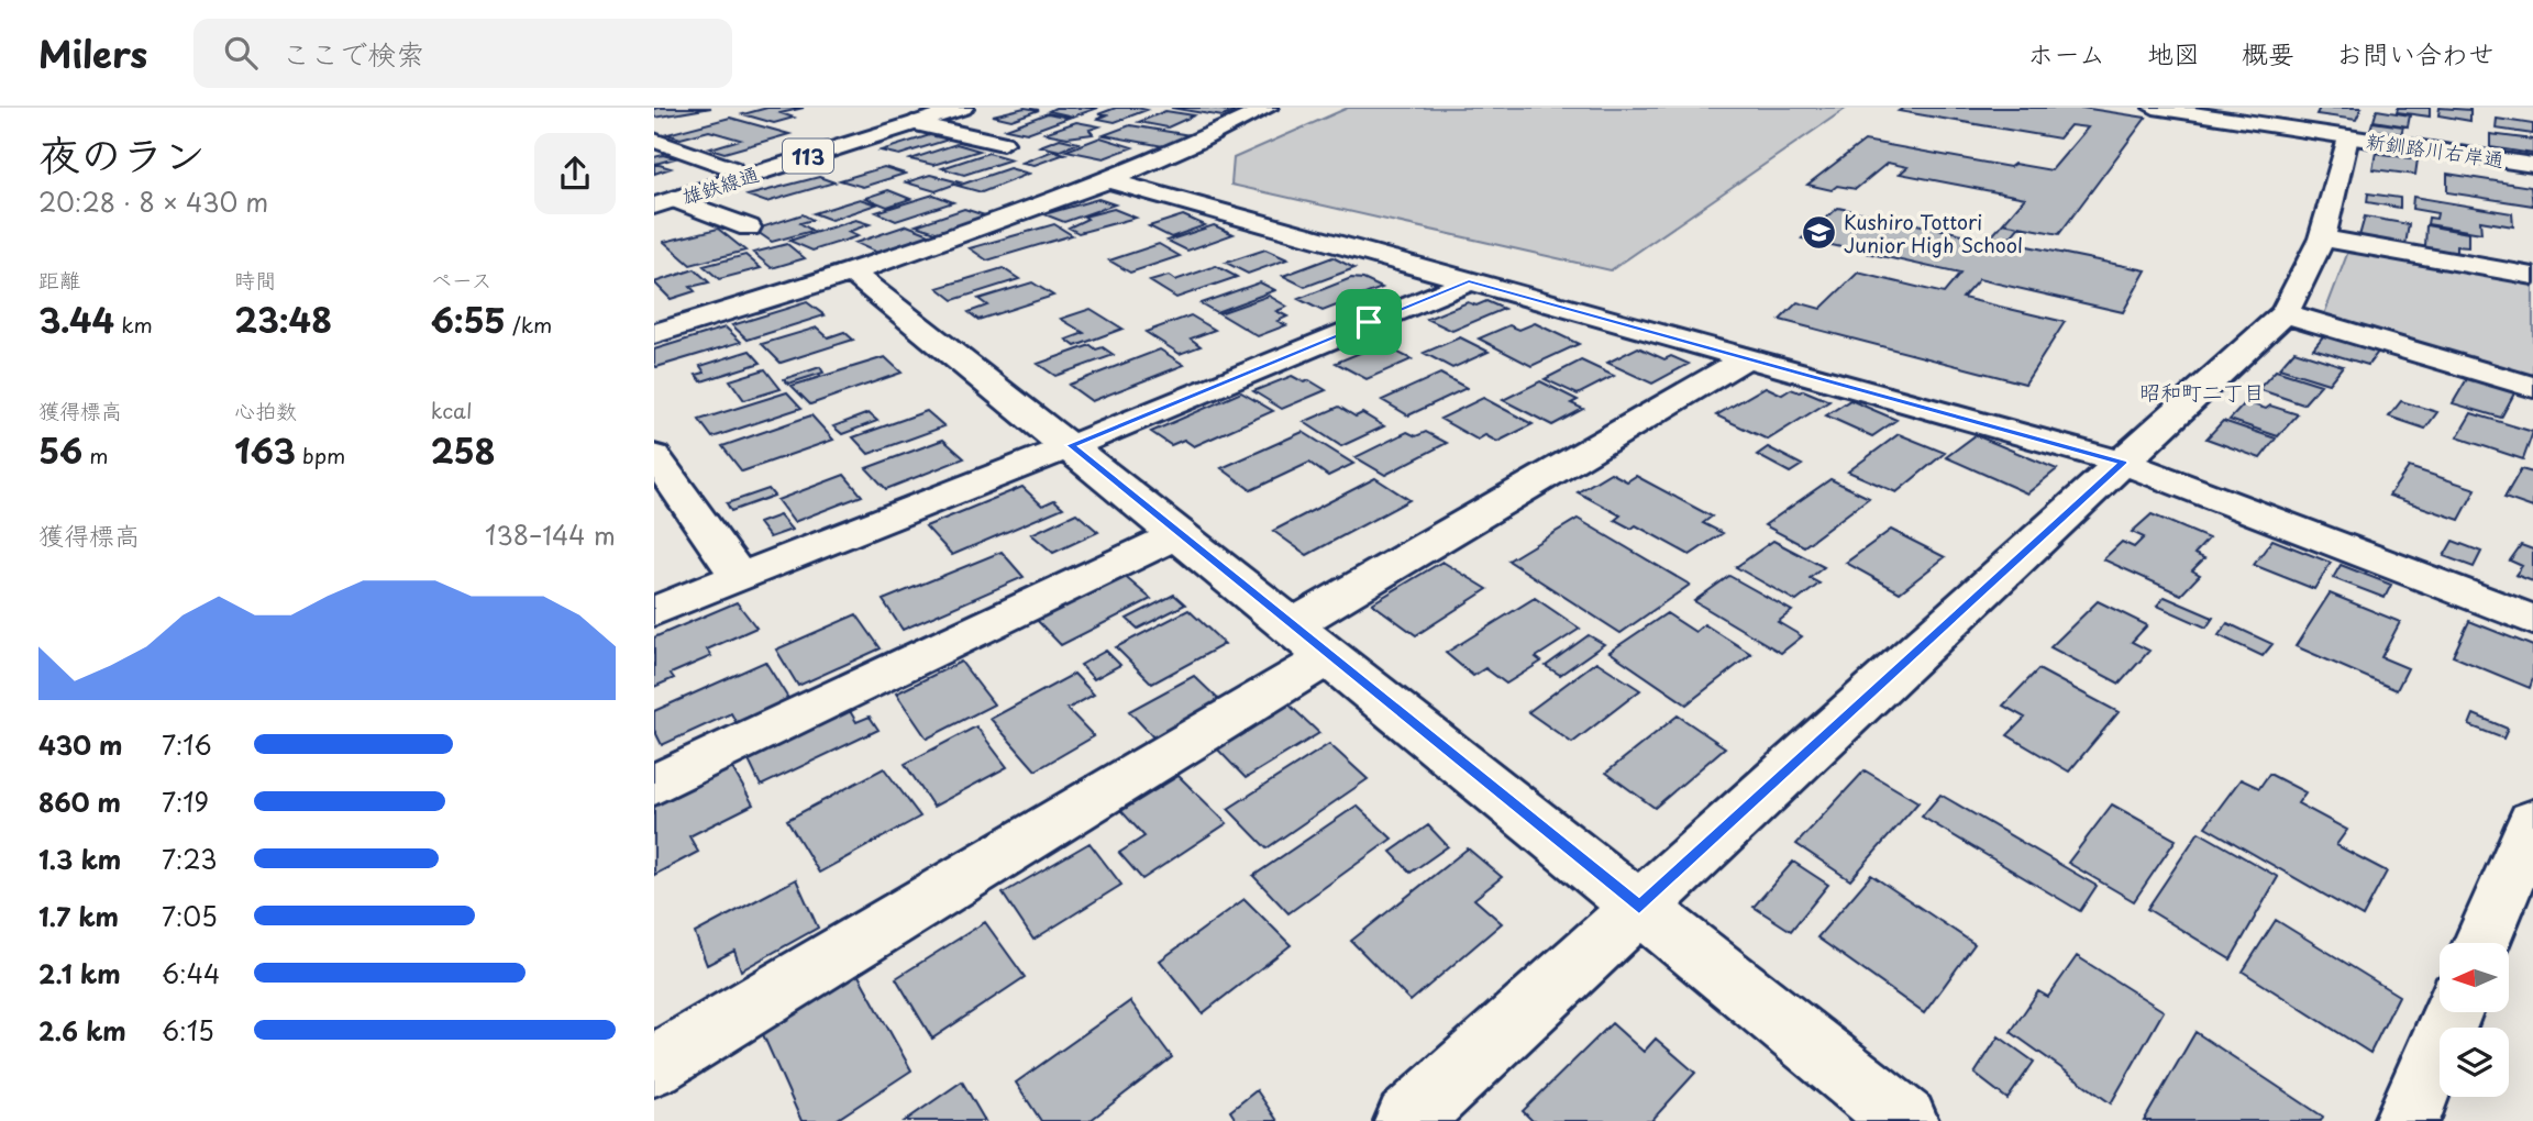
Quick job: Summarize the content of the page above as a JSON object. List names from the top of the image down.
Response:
{
  "streets": {
    "street": ["新釧路川右岸通", "113", "雄鉄線通"]
  },
  "crossings": [
    ["113", "雄鉄線通"]
  ],
  "districts": ["昭和町二丁目"],
  "places": {
    "school or university": ["Kushiro Tottori Junior High School"]
  },
  "north": "left",
  "page": {
    "header": "Milers",
    "search": "ここで検索",
    "nav": [
      "ホーム",
      "地図",
      "概要",
      "お問い合わせ"
    ],
    "heading": ["夜のラン", "20:28 · 8 × 430 m"],
    "stats": [
      ["距離", "3.44 km"],
      ["時間", "23:48"],
      ["ペース", "6:55 /km"],
      ["獲得標高", "56 m"],
      ["心拍数", "163 bpm"],
      ["kcal", "258"]
    ],
    "chart": ["獲得標高", "138–144 m"],
    "list": [
      {
        "name": "430 m",
        "note": "7:16"
      },
      {
        "name": "860 m",
        "note": "7:19"
      },
      {
        "name": "1.3 km",
        "note": "7:23"
      },
      {
        "name": "1.7 km",
        "note": "7:05"
      },
      {
        "name": "2.1 km",
        "note": "6:44"
      },
      {
        "name": "2.6 km",
        "note": "6:15"
      }
    ]
  }
}
